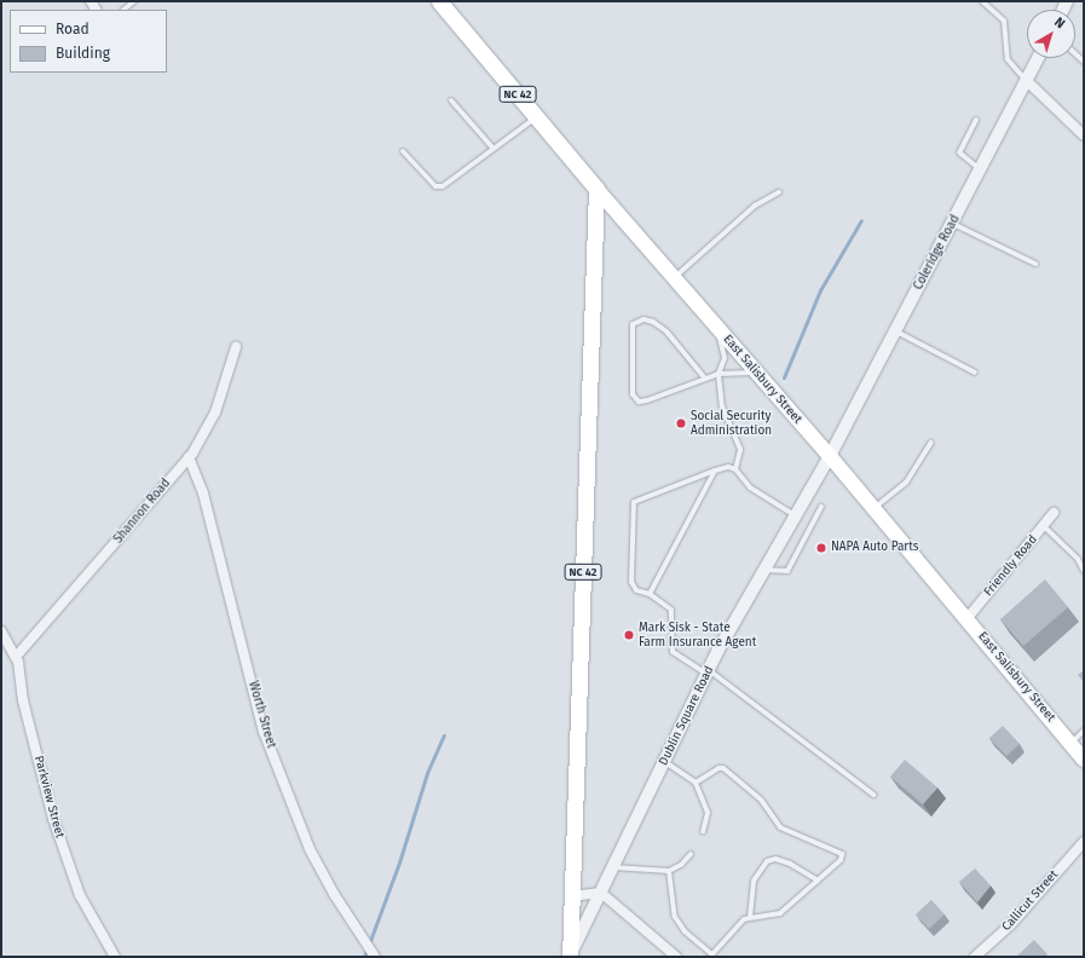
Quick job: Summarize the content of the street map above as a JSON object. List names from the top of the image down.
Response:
{
  "streets": {
    "main road": ["NC 42", "East Salisbury Street"],
    "street": [
      "Coleridge Road",
      "Shannon Road",
      "Friendly Road",
      "Worth Street",
      "Dublin Square Road",
      "Parkview Street",
      "Callicut Street"
    ]
  },
  "crossings": [
    ["NC 42", "East Salisbury Street"],
    ["NC 42", "Dublin Square Road"],
    ["Coleridge Road", "East Salisbury Street"],
    ["Coleridge Road", "Dublin Square Road"],
    ["East Salisbury Street", "Friendly Road"],
    ["East Salisbury Street", "Dublin Square Road"],
    ["Shannon Road", "Worth Street"],
    ["Shannon Road", "Parkview Street"]
  ],
  "places": ["Social Security Administration", "NAPA Auto Parts", "Mark Sisk - State Farm Insurance Agent"],
  "legend": ["Road", "Building"],
  "north": "top right"
}
